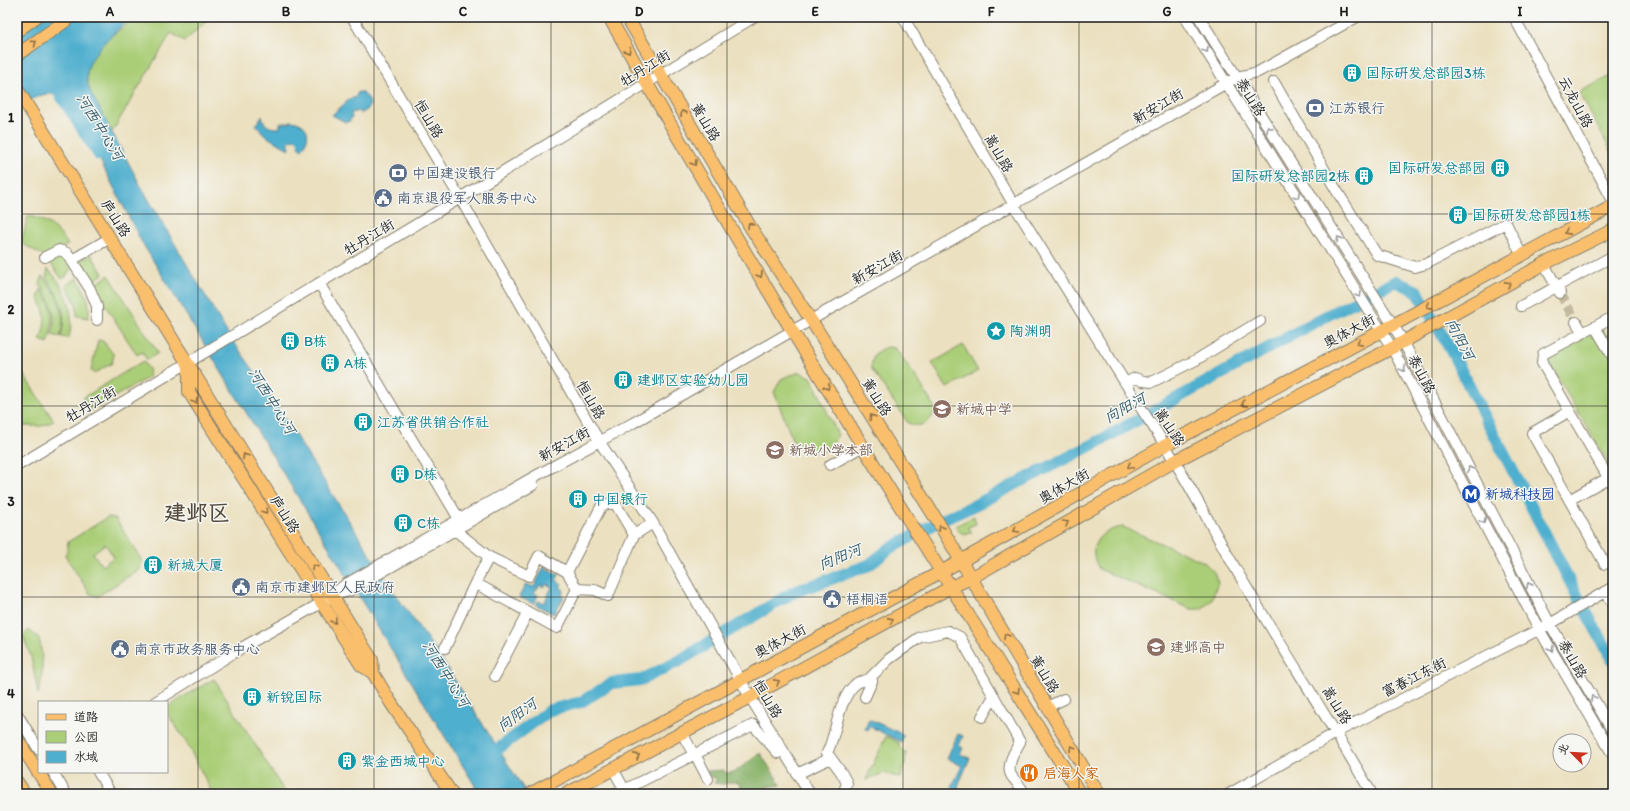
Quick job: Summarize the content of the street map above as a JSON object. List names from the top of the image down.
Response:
{
  "streets": {
    "main road": ["黄山路", "庐山路", "奥体大街"],
    "street": [
      "牡丹江街",
      "泰山路",
      "云龙山路",
      "新安江街",
      "恒山路",
      "嵩山路",
      "富春江东街"
    ]
  },
  "crossings": [
    ["牡丹江街", "恒山路"],
    ["牡丹江街", "黄山路"],
    ["牡丹江街", "庐山路"],
    ["泰山路", "新安江街"],
    ["泰山路", "奥体大街"],
    ["泰山路", "富春江东街"],
    ["新安江街", "恒山路"],
    ["新安江街", "黄山路"],
    ["新安江街", "嵩山路"],
    ["新安江街", "庐山路"],
    ["恒山路", "奥体大街"],
    ["黄山路", "奥体大街"],
    ["嵩山路", "奥体大街"],
    ["嵩山路", "富春江东街"]
  ],
  "districts": ["建邺区"],
  "water": ["河西中心河", "向阳河"],
  "places": {
    "building": [
      "国际研发总部园3栋",
      "国际研发总部园",
      "国际研发总部园2栋",
      "国际研发总部园1栋",
      "B栋",
      "A栋",
      "建邺区实验幼儿园",
      "江苏省供销合作社",
      "D栋",
      "中国银行",
      "C栋",
      "新城大厦",
      "新锐国际",
      "紫金西城中心"
    ],
    "bank": ["江苏银行", "中国建设银行"],
    "public building": [
      "南京退役军人服务中心",
      "南京市建邺区人民政府",
      "梧桐语",
      "南京市政务服务中心"
    ],
    "place": ["陶渊明"],
    "school or university": ["新城中学", "新城小学本部", "建邺高中"],
    "metro station": ["新城科技园"],
    "restaurant": ["启海人家"]
  },
  "legend": ["道路", "公园", "水域"],
  "north": "top left",
  "grid": {
    "columns": [
      "A",
      "B",
      "C",
      "D",
      "E",
      "F",
      "G",
      "H",
      "I"
    ],
    "rows": [
      "1",
      "2",
      "3",
      "4"
    ]
  }
}
